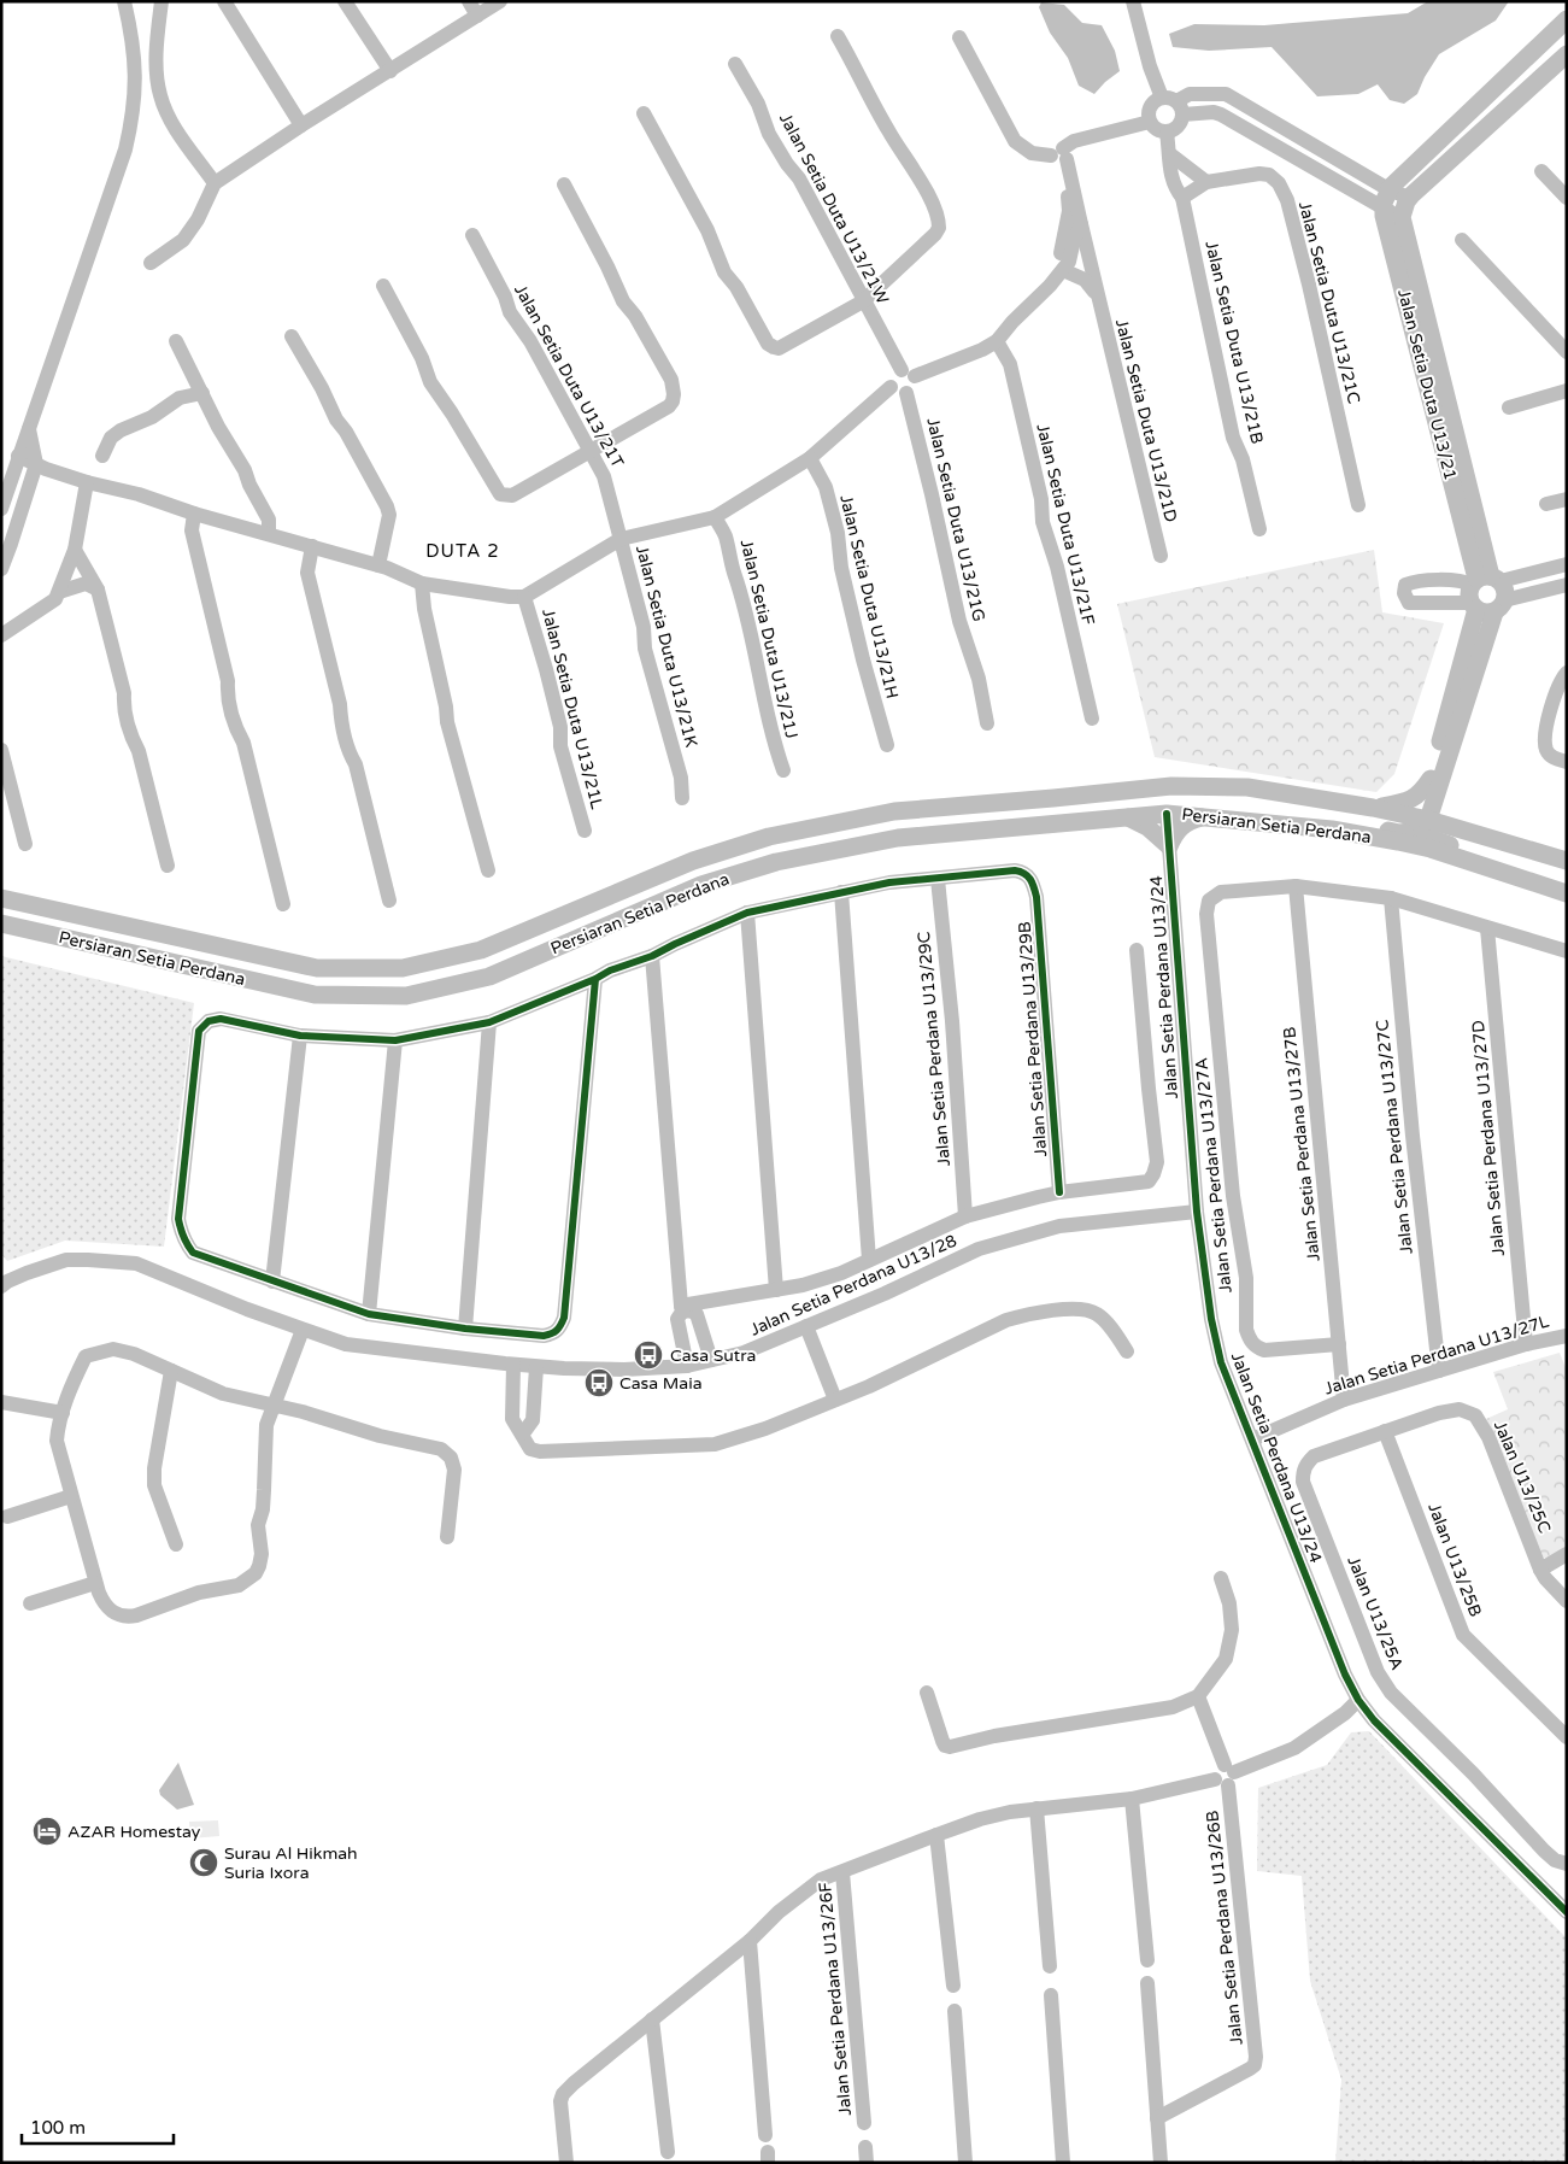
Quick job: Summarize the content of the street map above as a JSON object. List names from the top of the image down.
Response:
{
  "streets": {
    "main road": ["Jalan Setia Duta U13/21", "Persiaran Setia Perdana"],
    "street": [
      "Jalan Setia Duta U13/21W",
      "Jalan Setia Duta U13/21C",
      "Jalan Setia Duta U13/21B",
      "Jalan Setia Duta U13/21T",
      "Jalan Setia Duta U13/21D",
      "Jalan Setia Duta U13/21G",
      "Jalan Setia Duta U13/21F",
      "Jalan Setia Duta U13/21H",
      "Jalan Setia Duta U13/21J",
      "Jalan Setia Duta U13/21K",
      "Jalan Setia Duta U13/21L",
      "Jalan Setia Perdana U13/24",
      "Jalan Setia Perdana U13/29B",
      "Jalan Setia Perdana U13/29C",
      "Jalan Setia Perdana U13/27C",
      "Jalan Setia Perdana U13/27D",
      "Jalan Setia Perdana U13/27B",
      "Jalan Setia Perdana U13/27A",
      "Jalan Setia Perdana U13/28",
      "Jalan Setia Perdana U13/27L",
      "Jalan U13/25C",
      "Jalan U13/25B",
      "Jalan U13/25A",
      "Jalan Setia Perdana U13/26B",
      "Jalan Setia Perdana U13/26F"
    ]
  },
  "crossings": [
    ["Jalan Setia Duta U13/21T", "Jalan Setia Duta U13/21K"],
    ["Persiaran Setia Perdana", "Jalan Setia Perdana U13/24"],
    ["Jalan Setia Perdana U13/24", "Jalan Setia Perdana U13/28"],
    ["Jalan Setia Perdana U13/24", "Jalan Setia Perdana U13/27L"],
    ["Jalan Setia Perdana U13/29B", "Jalan Setia Perdana U13/29C"],
    ["Jalan Setia Perdana U13/27C", "Jalan Setia Perdana U13/27L"],
    ["Jalan Setia Perdana U13/27D", "Jalan Setia Perdana U13/27L"],
    ["Jalan Setia Perdana U13/27B", "Jalan Setia Perdana U13/27A"],
    ["Jalan Setia Perdana U13/27B", "Jalan Setia Perdana U13/27L"],
    ["Jalan U13/25C", "Jalan U13/25B"],
    ["Jalan U13/25C", "Jalan U13/25A"],
    ["Jalan U13/25B", "Jalan U13/25A"]
  ],
  "districts": ["DUTA 2"],
  "places": {
    "bus stop": ["Casa Sutra", "Casa Maia"],
    "hotel": ["AZAR Homestay"],
    "mosque": ["Surau Al Hikmah Suria Ixora"]
  },
  "scale_bar": "100 m"
}
